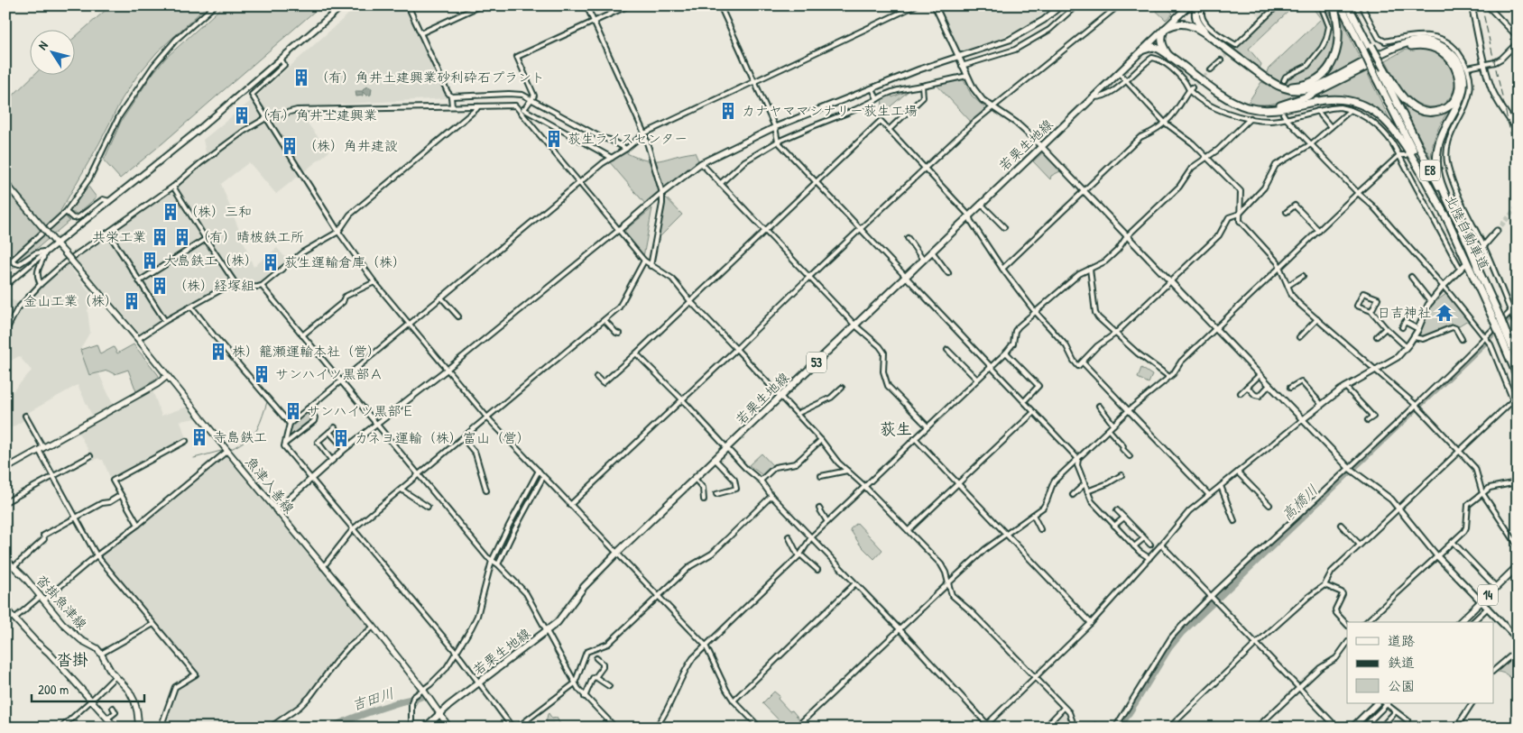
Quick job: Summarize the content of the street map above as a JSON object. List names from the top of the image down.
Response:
{
  "streets": {
    "highway": ["E8", "北陸自動車道"],
    "main road": [
      "若栗生地線",
      "53",
      "魚津入善線",
      "14",
      "沓掛魚津線"
    ]
  },
  "crossings": [
    ["若栗生地線", "魚津入善線"]
  ],
  "districts": ["荻生", "沓掛"],
  "water": ["高橋川", "吉田川"],
  "places": {
    "building": [
      "（有）角井土建興業砂利砕石プラント",
      "カナヤママシナリー荻生工場",
      "（有）角井土建興業",
      "荻生ライスセンター",
      "（株）角井建設",
      "（株）三和",
      "共栄工業",
      "（有）晴柀鉄工所",
      "大島鉄工（株）",
      "荻生運輸倉庫（株）",
      "（株）経塚組",
      "金山工業（株）",
      "株）籠瀬運輸本社（営）",
      "サンハイツ黒部Ａ",
      "サンハイツ黒部Ｅ",
      "寺島鉄工",
      "カネヨ運輸（株）富山（営）"
    ],
    "temple": ["日吉神社"]
  },
  "legend": ["道路", "鉄道", "公園"],
  "scale_bar": "200 m",
  "north": "top left"
}
